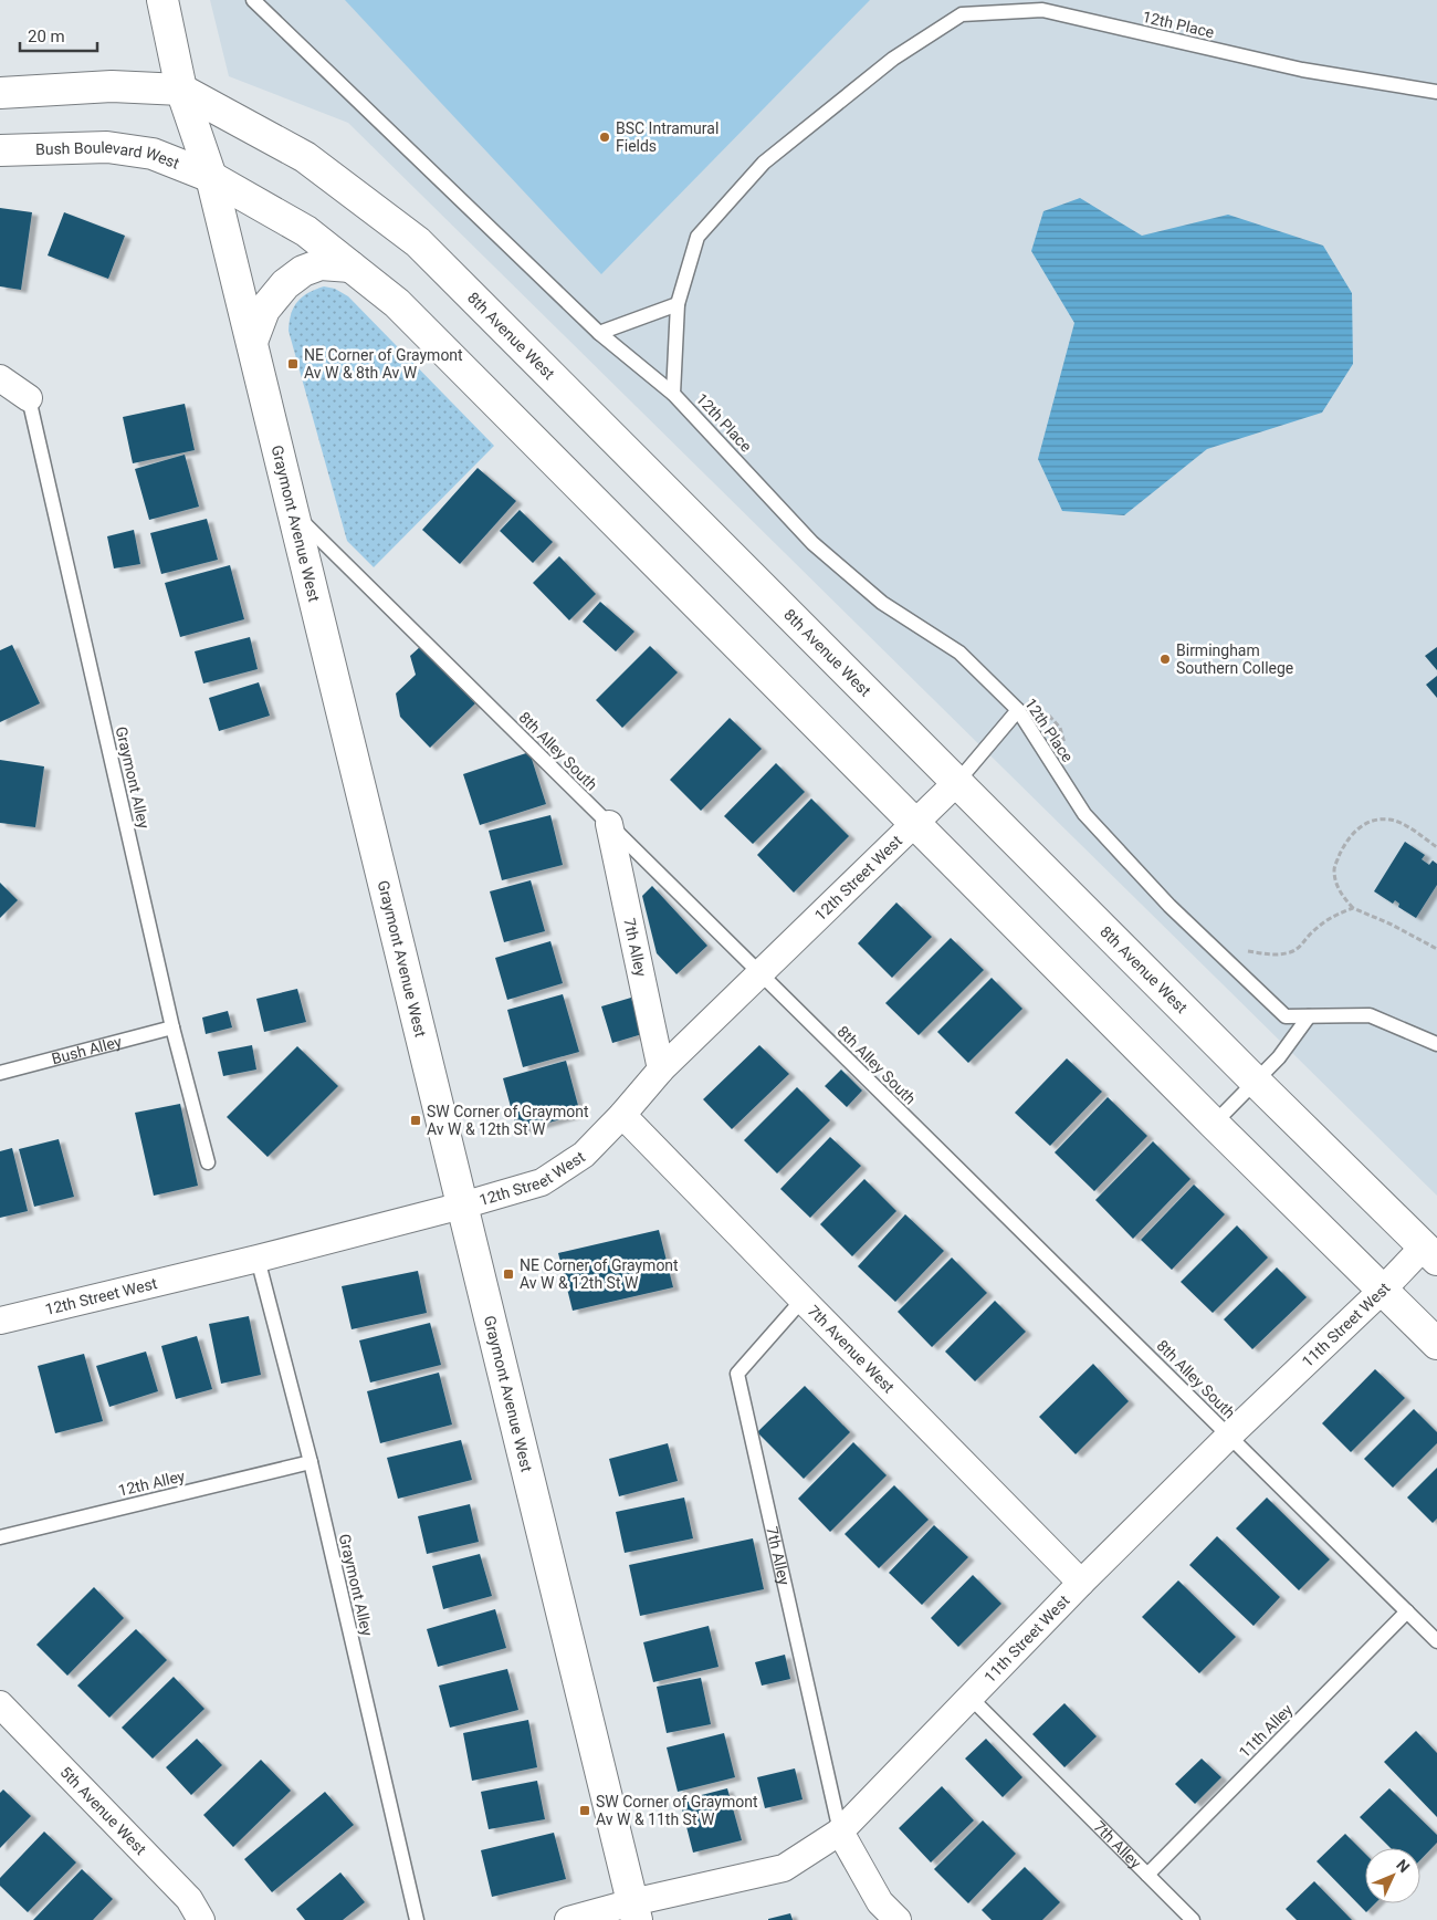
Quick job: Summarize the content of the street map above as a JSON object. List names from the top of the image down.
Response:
{
  "streets": {
    "main road": ["Bush Boulevard West", "8th Avenue West", "Graymont Avenue West"],
    "street": [
      "12th Street West",
      "7th Alley",
      "11th Street West",
      "7th Avenue West",
      "5th Avenue West"
    ],
    "lane": [
      "12th Place",
      "8th Alley South",
      "Graymont Alley",
      "Bush Alley",
      "12th Alley",
      "11th Alley"
    ]
  },
  "crossings": [
    ["Bush Boulevard West", "Graymont Avenue West"],
    ["8th Avenue West", "Graymont Avenue West"],
    ["8th Avenue West", "12th Street West"],
    ["8th Avenue West", "11th Street West"],
    ["Graymont Avenue West", "8th Alley South"],
    ["Graymont Avenue West", "12th Street West"],
    ["Graymont Avenue West", "11th Street West"],
    ["8th Alley South", "12th Street West"],
    ["8th Alley South", "7th Alley"],
    ["8th Alley South", "11th Street West"],
    ["8th Alley South", "11th Alley"],
    ["Graymont Alley", "12th Street West"],
    ["Graymont Alley", "Bush Alley"],
    ["Graymont Alley", "12th Alley"],
    ["12th Street West", "7th Alley"],
    ["12th Street West", "7th Avenue West"],
    ["7th Alley", "11th Street West"],
    ["7th Alley", "7th Avenue West"],
    ["7th Alley", "11th Alley"],
    ["11th Street West", "7th Avenue West"]
  ],
  "places": {
    "other": ["BSC Intramural Fields", "Birmingham Southern College"],
    "transit": [
      "NE Corner of Graymont Av W & 8th Av W",
      "SW Corner of Graymont Av W & 12th St W",
      "NE Corner of Graymont Av W & 12th St W",
      "SW Corner of Graymont Av W & 11th St W"
    ]
  },
  "scale_bar": "20 m",
  "north": "top right"
}
